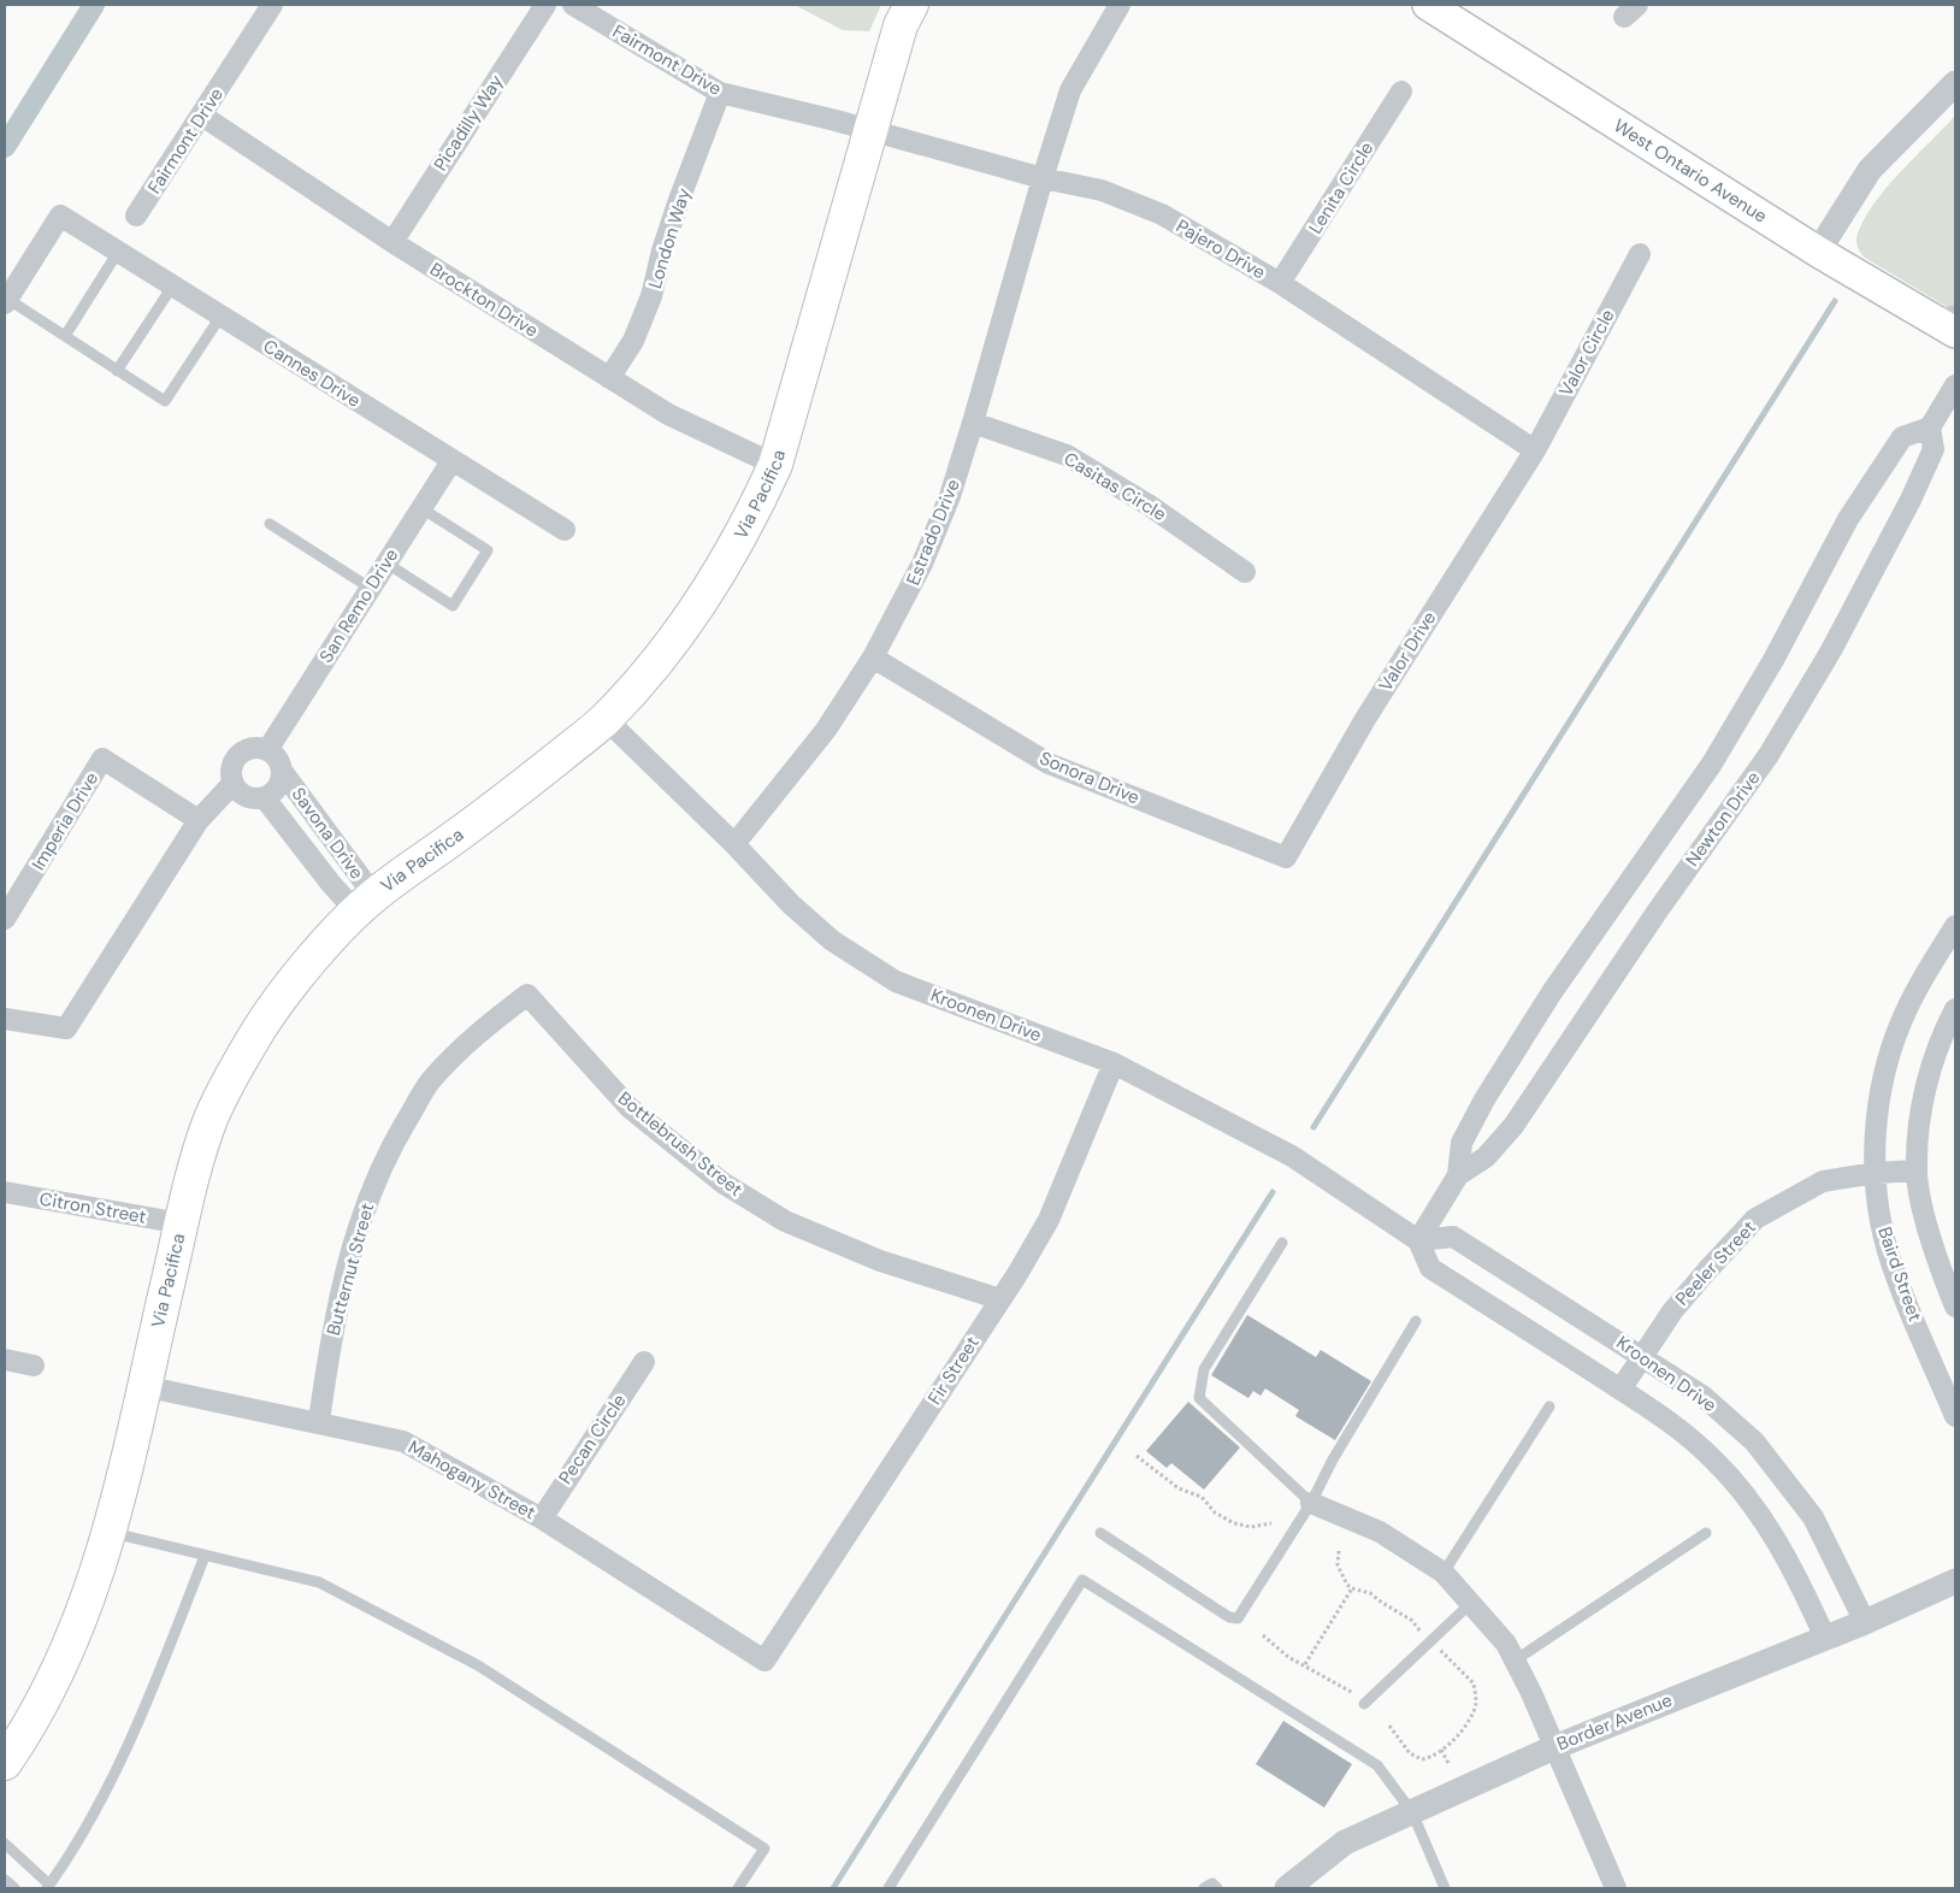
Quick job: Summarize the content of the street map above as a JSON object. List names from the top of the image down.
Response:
{
  "streets": {
    "main road": ["West Ontario Avenue", "Via Pacifica"],
    "street": [
      "Fairmont Drive",
      "Picadilly Way",
      "Lenita Circle",
      "London Way",
      "Pajero Drive",
      "Brockton Drive",
      "Valor Circle",
      "Cannes Drive",
      "Casitas Circle",
      "Estrado Drive",
      "San Remo Drive",
      "Valor Drive",
      "Sonora Drive",
      "Newton Drive",
      "Imperia Drive",
      "Savona Drive",
      "Kroonen Drive",
      "Bottlebrush Street",
      "Citron Street",
      "Peeler Street",
      "Butternut Street",
      "Baird Street",
      "Fir Street",
      "Pecan Circle",
      "Mahogany Street",
      "Border Avenue"
    ]
  },
  "crossings": [
    ["Fairmont Drive", "London Way"],
    ["Fairmont Drive", "Pajero Drive"],
    ["Fairmont Drive", "Brockton Drive"],
    ["Fairmont Drive", "Via Pacifica"],
    ["Picadilly Way", "Brockton Drive"],
    ["Lenita Circle", "Pajero Drive"],
    ["London Way", "Brockton Drive"],
    ["Pajero Drive", "Valor Circle"],
    ["Pajero Drive", "Via Pacifica"],
    ["Pajero Drive", "Estrado Drive"],
    ["Pajero Drive", "Valor Drive"],
    ["Brockton Drive", "Via Pacifica"],
    ["Valor Circle", "Valor Drive"],
    ["Cannes Drive", "San Remo Drive"],
    ["Casitas Circle", "Estrado Drive"],
    ["Via Pacifica", "Savona Drive"],
    ["Via Pacifica", "Kroonen Drive"],
    ["Via Pacifica", "Citron Street"],
    ["Via Pacifica", "Mahogany Street"],
    ["Estrado Drive", "Sonora Drive"],
    ["Estrado Drive", "Kroonen Drive"],
    ["San Remo Drive", "Savona Drive"],
    ["Valor Drive", "Sonora Drive"],
    ["Newton Drive", "Kroonen Drive"],
    ["Kroonen Drive", "Peeler Street"],
    ["Kroonen Drive", "Fir Street"],
    ["Kroonen Drive", "Border Avenue"],
    ["Bottlebrush Street", "Butternut Street"],
    ["Bottlebrush Street", "Fir Street"],
    ["Peeler Street", "Baird Street"],
    ["Butternut Street", "Mahogany Street"],
    ["Fir Street", "Mahogany Street"],
    ["Pecan Circle", "Mahogany Street"]
  ]
}
